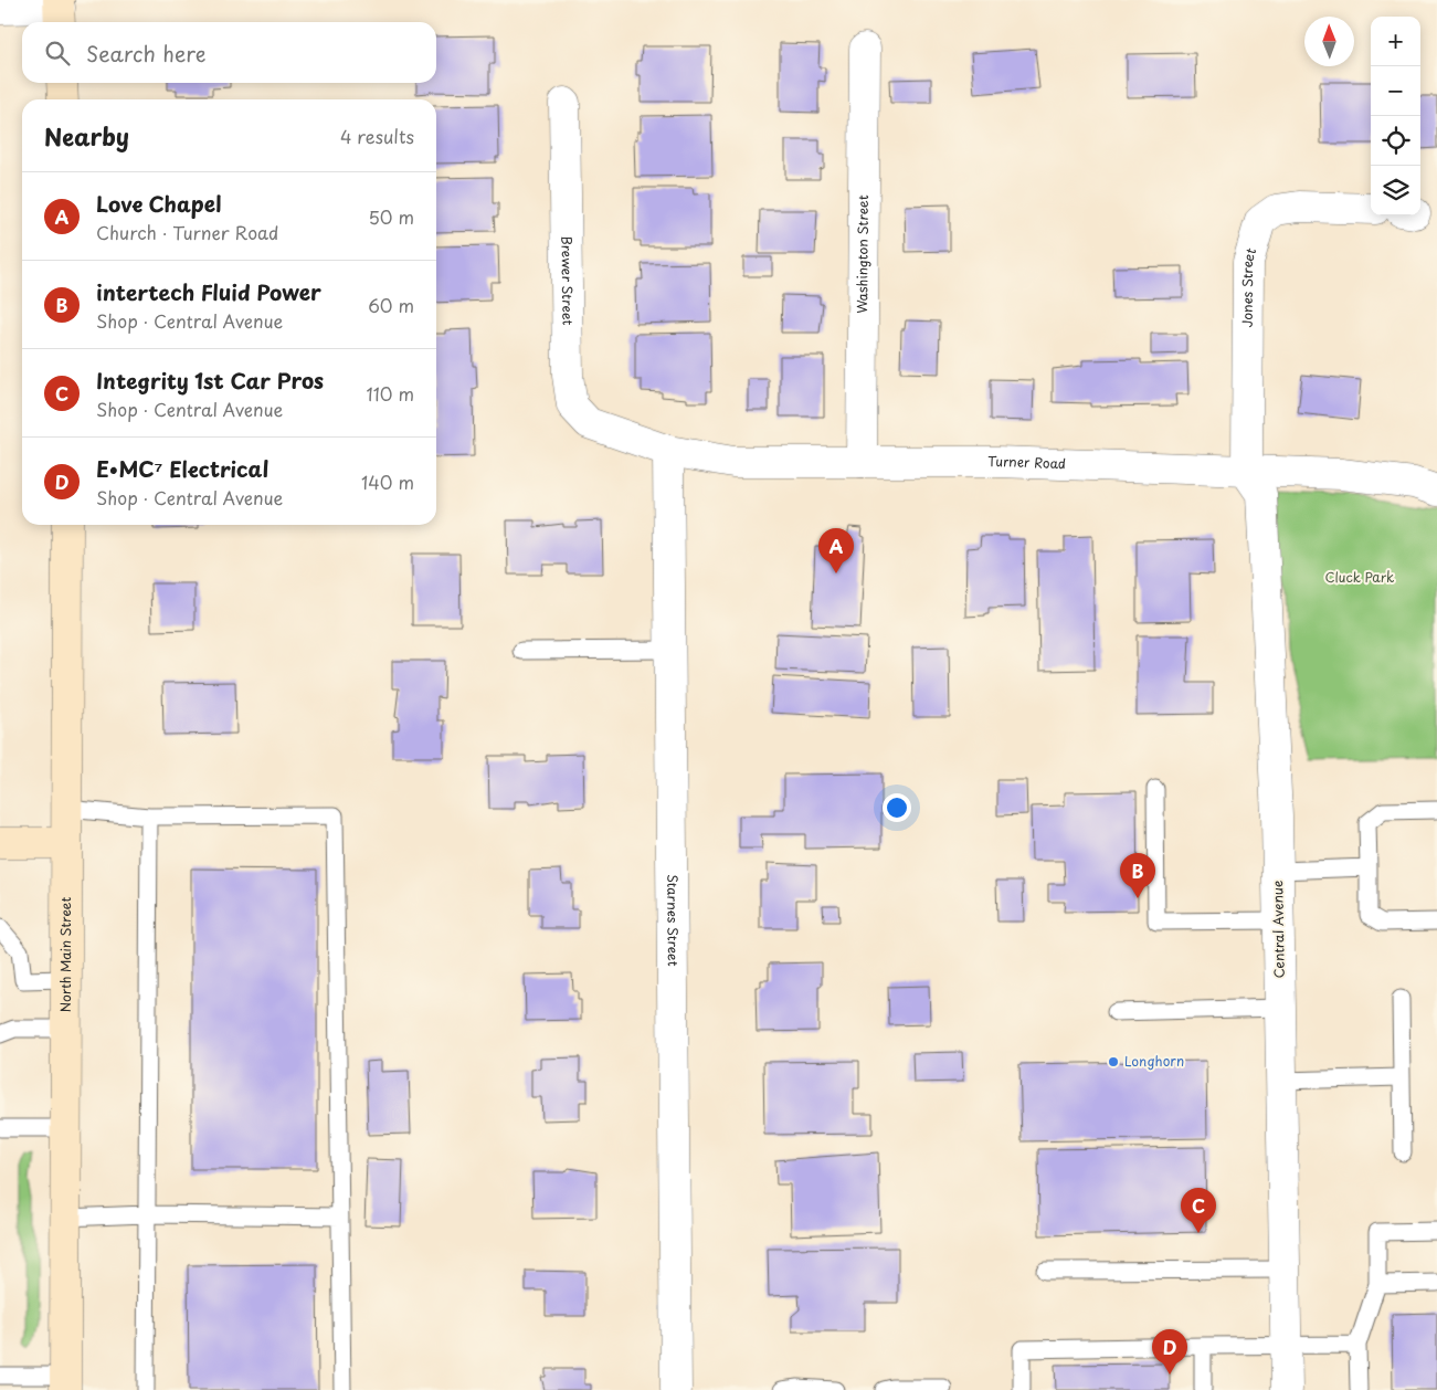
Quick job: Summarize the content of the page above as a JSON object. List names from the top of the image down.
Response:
{
  "streets": {
    "main road": ["North Main Street"],
    "street": [
      "Washington Street",
      "Brewer Street",
      "Jones Street",
      "Turner Road",
      "Starnes Street",
      "Central Avenue"
    ]
  },
  "crossings": [
    ["Washington Street", "Turner Road"],
    ["Brewer Street", "Turner Road"],
    ["Jones Street", "Turner Road"],
    ["Jones Street", "Central Avenue"],
    ["Turner Road", "Starnes Street"],
    ["Turner Road", "Central Avenue"]
  ],
  "parks": ["Cluck Park"],
  "places": ["Longhorn"],
  "north": "top",
  "page": {
    "map_buttons": ["+", "−"],
    "search": "Search here",
    "heading": ["Nearby", "4 results"],
    "list": [
      {
        "mark": "A",
        "name": "Love Chapel",
        "note": "Church · Turner Road",
        "value": "50 m"
      },
      {
        "mark": "B",
        "name": "intertech Fluid Power",
        "note": "Shop · Central Avenue",
        "value": "60 m"
      },
      {
        "mark": "C",
        "name": "Integrity 1st Car Pros",
        "note": "Shop · Central Avenue",
        "value": "110 m"
      },
      {
        "mark": "D",
        "name": "E•MC⁷ Electrical",
        "note": "Shop · Central Avenue",
        "value": "140 m"
      }
    ],
    "pins": [
      "A",
      "B",
      "C",
      "D"
    ]
  }
}
